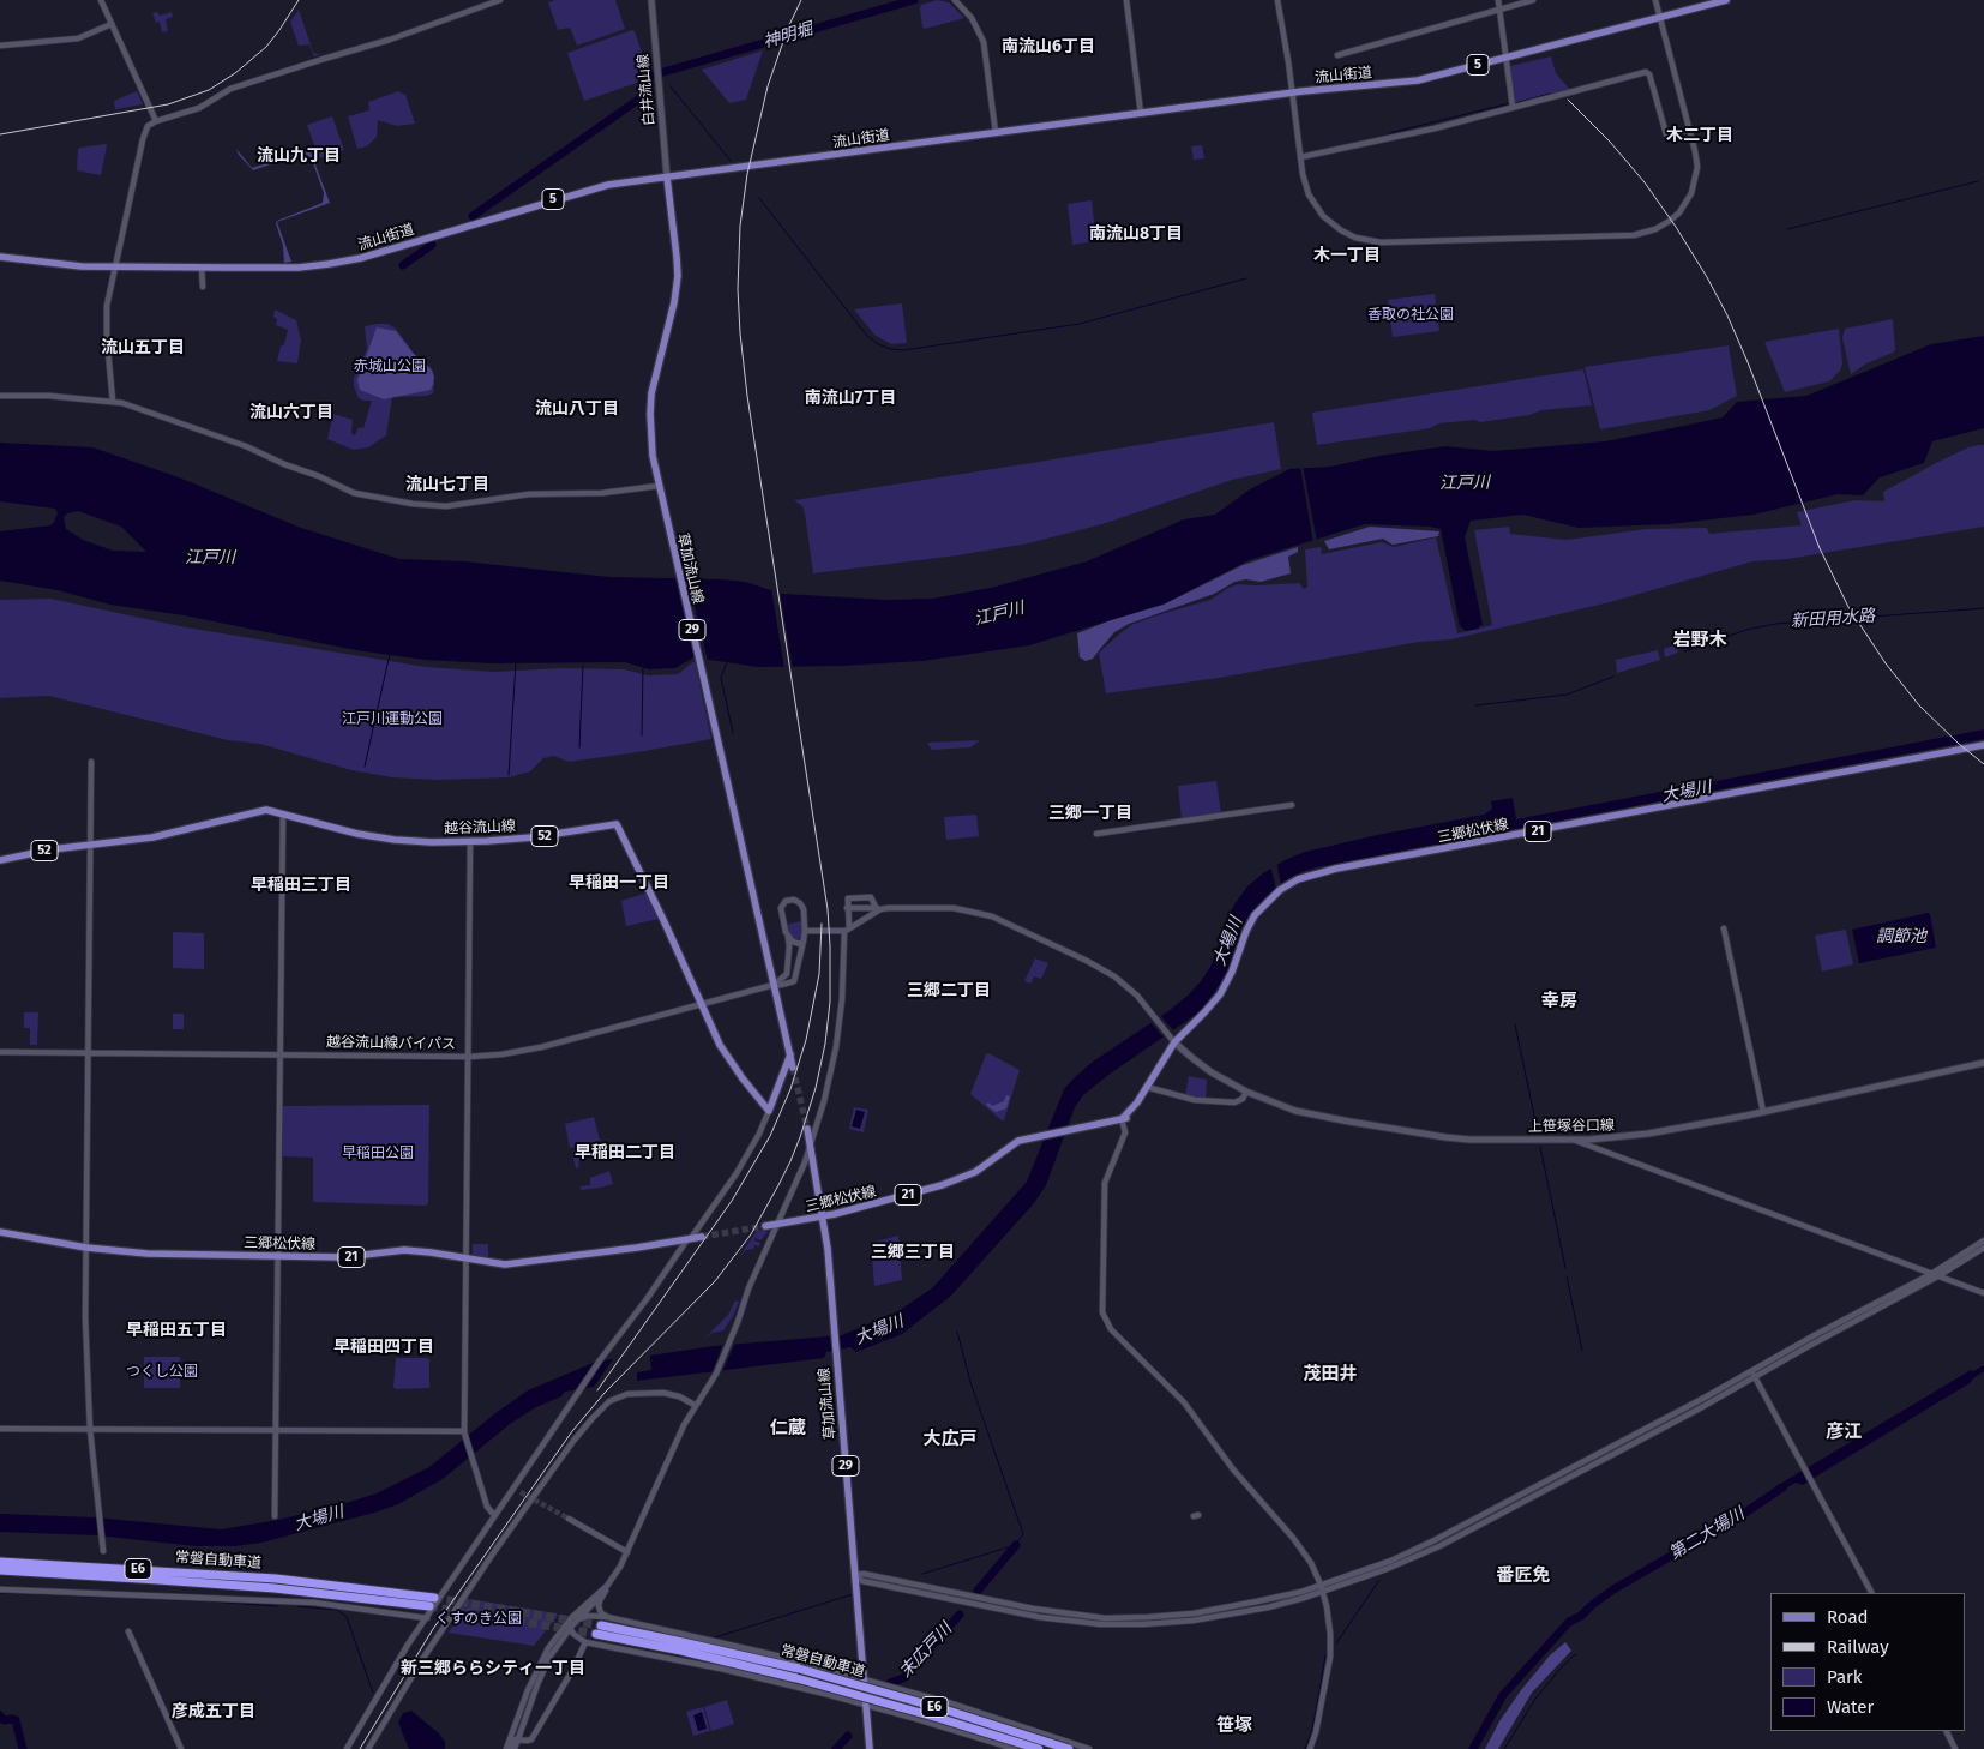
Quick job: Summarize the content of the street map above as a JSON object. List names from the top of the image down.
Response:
{
  "streets": {
    "highway": ["常磐自動車道", "E6"],
    "main road": [
      "5",
      "流山街道",
      "白井流山線",
      "草加流山線",
      "29",
      "越谷流山線",
      "三郷松伏線",
      "21",
      "52",
      "上笹塚谷口線"
    ],
    "street": ["越谷流山線バイパス"]
  },
  "crossings": [
    ["流山街道", "白井流山線"],
    ["流山街道", "草加流山線"],
    ["白井流山線", "草加流山線"],
    ["草加流山線", "三郷松伏線"],
    ["草加流山線", "越谷流山線バイパス"],
    ["越谷流山線", "越谷流山線バイパス"],
    ["三郷松伏線", "上笹塚谷口線"]
  ],
  "districts": [
    "南流山6丁目",
    "木二丁目",
    "流山九丁目",
    "南流山8丁目",
    "木一丁目",
    "流山五丁目",
    "南流山7丁目",
    "流山八丁目",
    "流山六丁目",
    "流山七丁目",
    "岩野木",
    "三郷一丁目",
    "早稲田一丁目",
    "早稲田三丁目",
    "三郷二丁目",
    "幸房",
    "早稲田二丁目",
    "三郷三丁目",
    "早稲田五丁目",
    "早稲田四丁目",
    "茂田井",
    "仁蔵",
    "彦江",
    "大広戸",
    "番匠免",
    "新三郷ららシティ一丁目",
    "彦成五丁目",
    "笹塚"
  ],
  "water": [
    "神明堀",
    "江戸川",
    "新田用水路",
    "大場川",
    "調節池",
    "第二大場川",
    "末広戸川"
  ],
  "parks": [
    "香取の社公園",
    "赤城山公園",
    "江戸川運動公園",
    "早稲田公園",
    "つくし公園",
    "くすのき公園"
  ],
  "legend": [
    "Road",
    "Railway",
    "Park",
    "Water"
  ]
}
